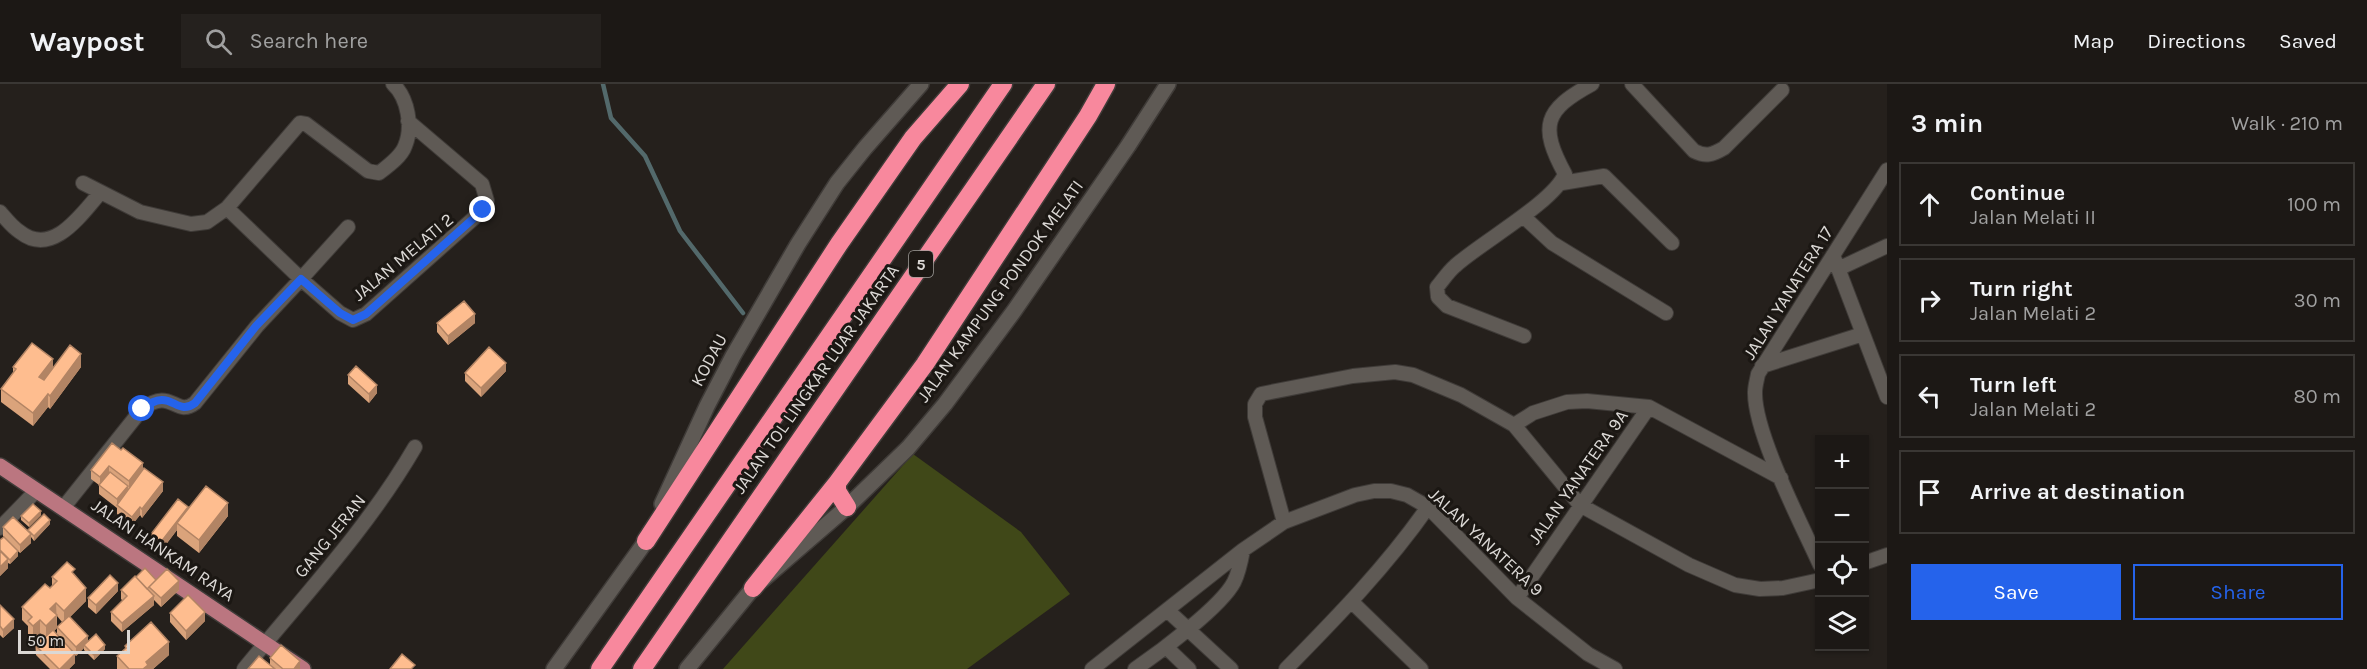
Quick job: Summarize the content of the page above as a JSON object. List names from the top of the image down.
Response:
{
  "streets": {
    "highway": ["5", "JALAN TOL LINGKAR LUAR JAKARTA"],
    "main road": ["JALAN HANKAM RAYA"],
    "street": [
      "JALAN MELATI 2",
      "JALAN KAMPUNG PONDOK MELATI",
      "JALAN YANATERA 17",
      "KODAU",
      "JALAN YANATERA 9A",
      "GANG JERAN",
      "JALAN YANATERA 9"
    ]
  },
  "crossings": [
    ["JALAN YANATERA 9A", "JALAN YANATERA 9"],
    ["GANG JERAN", "JALAN HANKAM RAYA"]
  ],
  "scale_bar": "50 m",
  "page": {
    "header": "Waypost",
    "search": "Search here",
    "nav": ["Map", "Directions", "Saved"],
    "heading": ["3 min", "Walk · 210 m"],
    "list": [
      ["Continue", "Jalan Melati II", "100 m"],
      ["Turn right", "Jalan Melati 2", "30 m"],
      ["Turn left", "Jalan Melati 2", "80 m"],
      "Arrive at destination"
    ],
    "map_buttons": ["+", "−"],
    "buttons": ["Save", "Share"],
    "scale": "50 m"
  }
}
